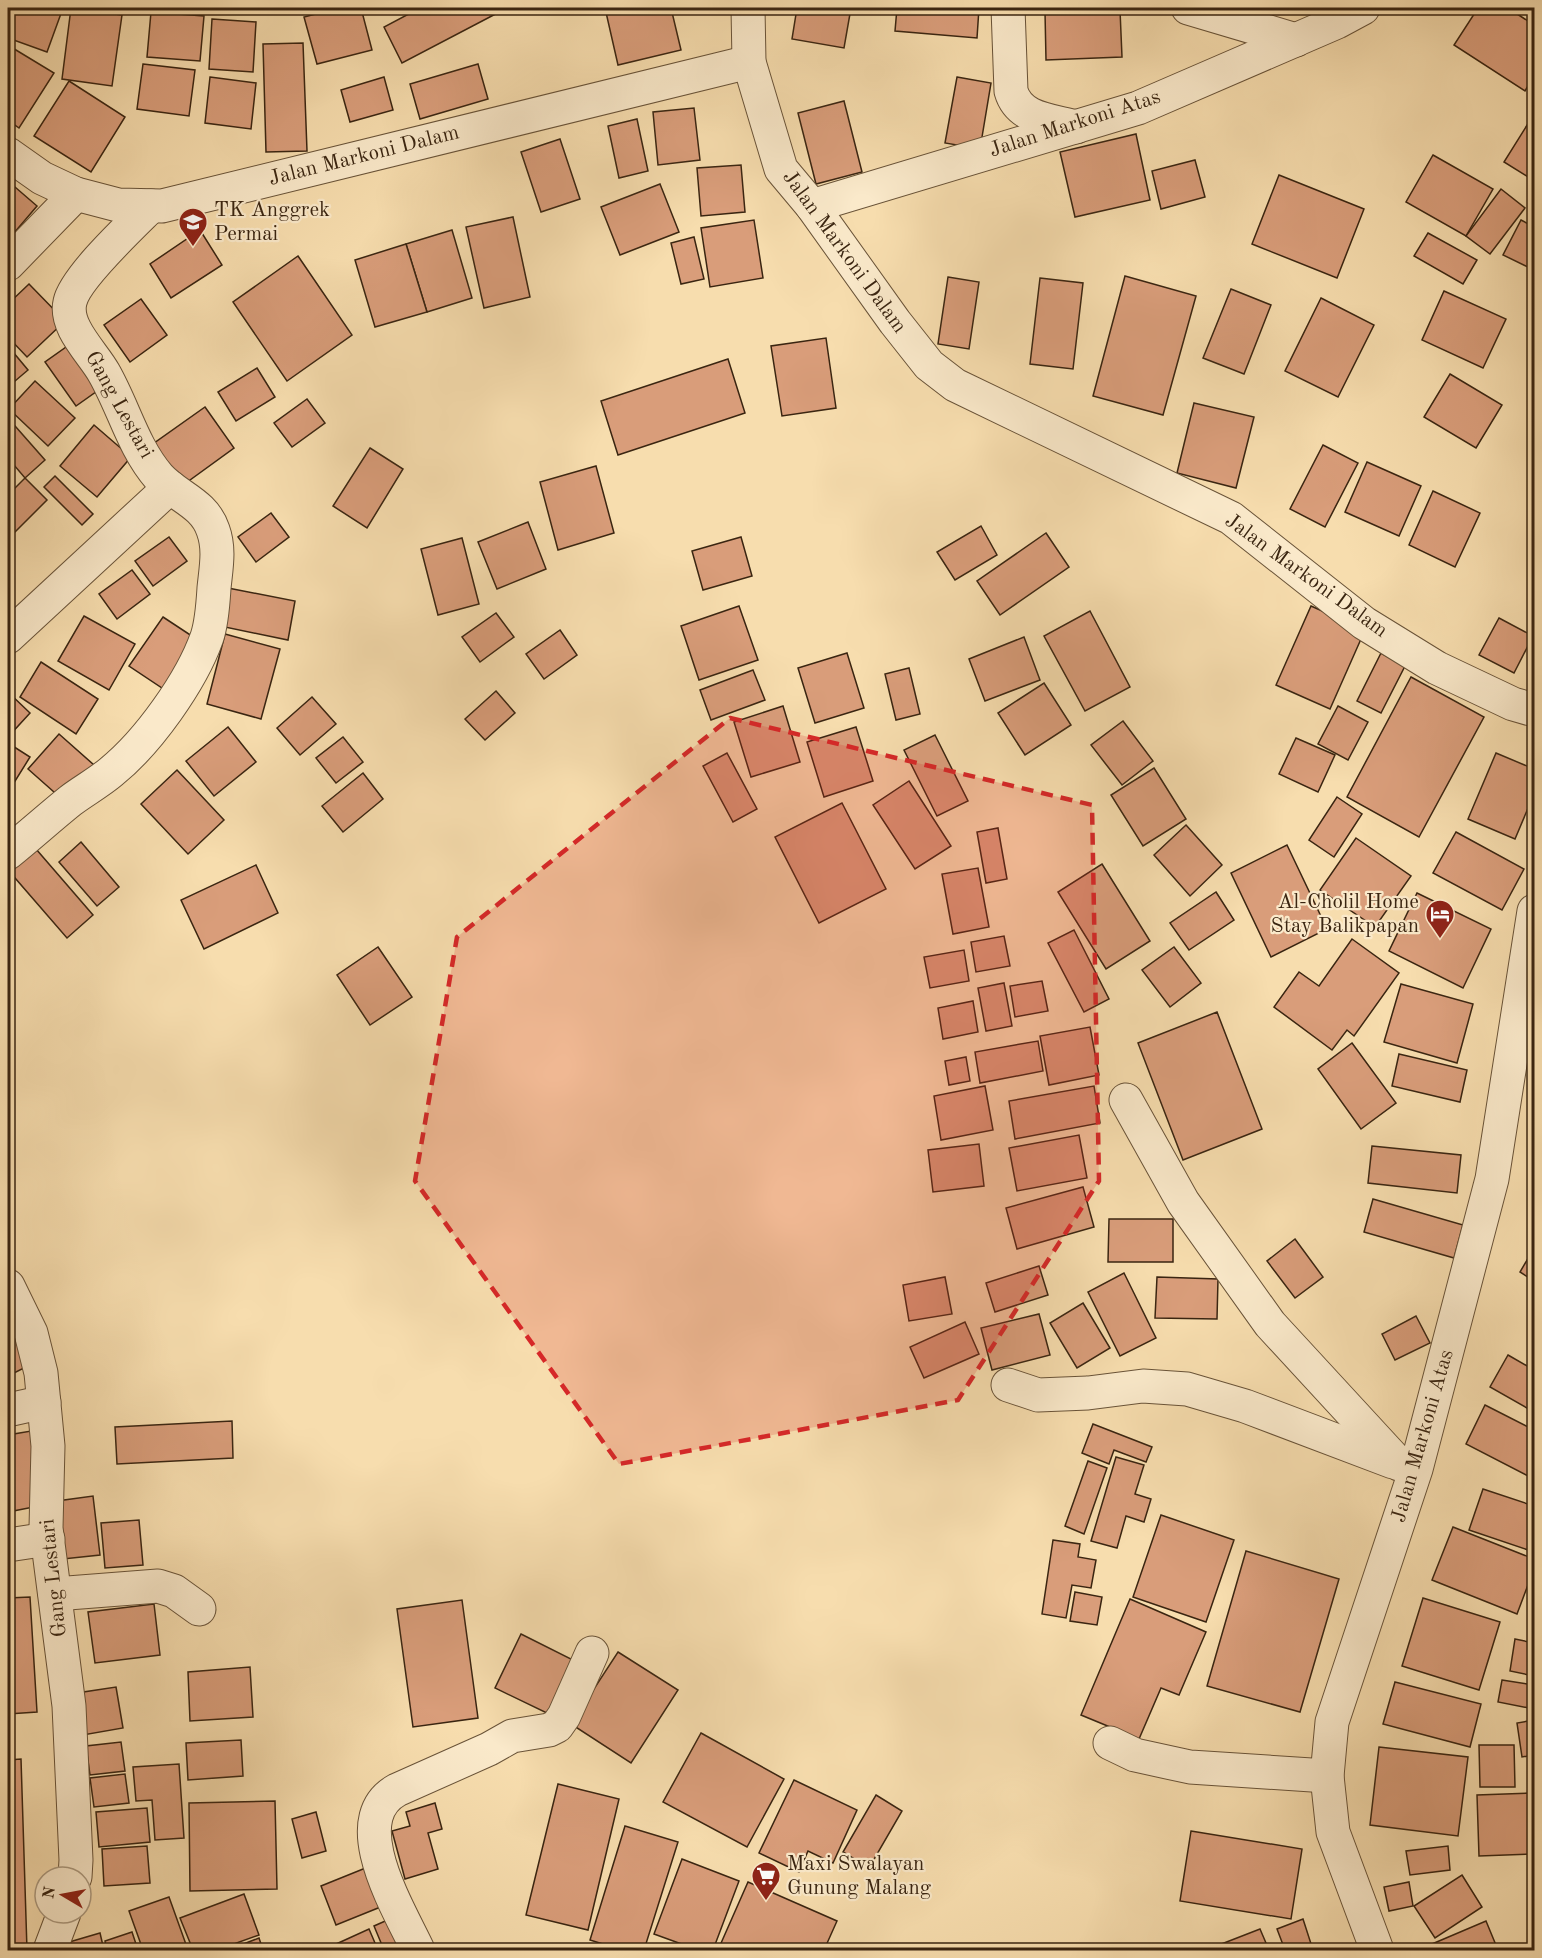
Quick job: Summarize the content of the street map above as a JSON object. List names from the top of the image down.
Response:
{
  "streets": {
    "street": ["Jalan Markoni Atas", "Jalan Markoni Dalam", "Gang Lestari"]
  },
  "crossings": [
    ["Jalan Markoni Atas", "Jalan Markoni Dalam"],
    ["Jalan Markoni Dalam", "Gang Lestari"]
  ],
  "places": {
    "school or university": ["TK Anggrek Permai"],
    "hotel": ["Al-Cholil Home Stay Balikpapan"],
    "supermarket": ["Maxi Swalayan Gunung Malang"]
  },
  "north": "left"
}
